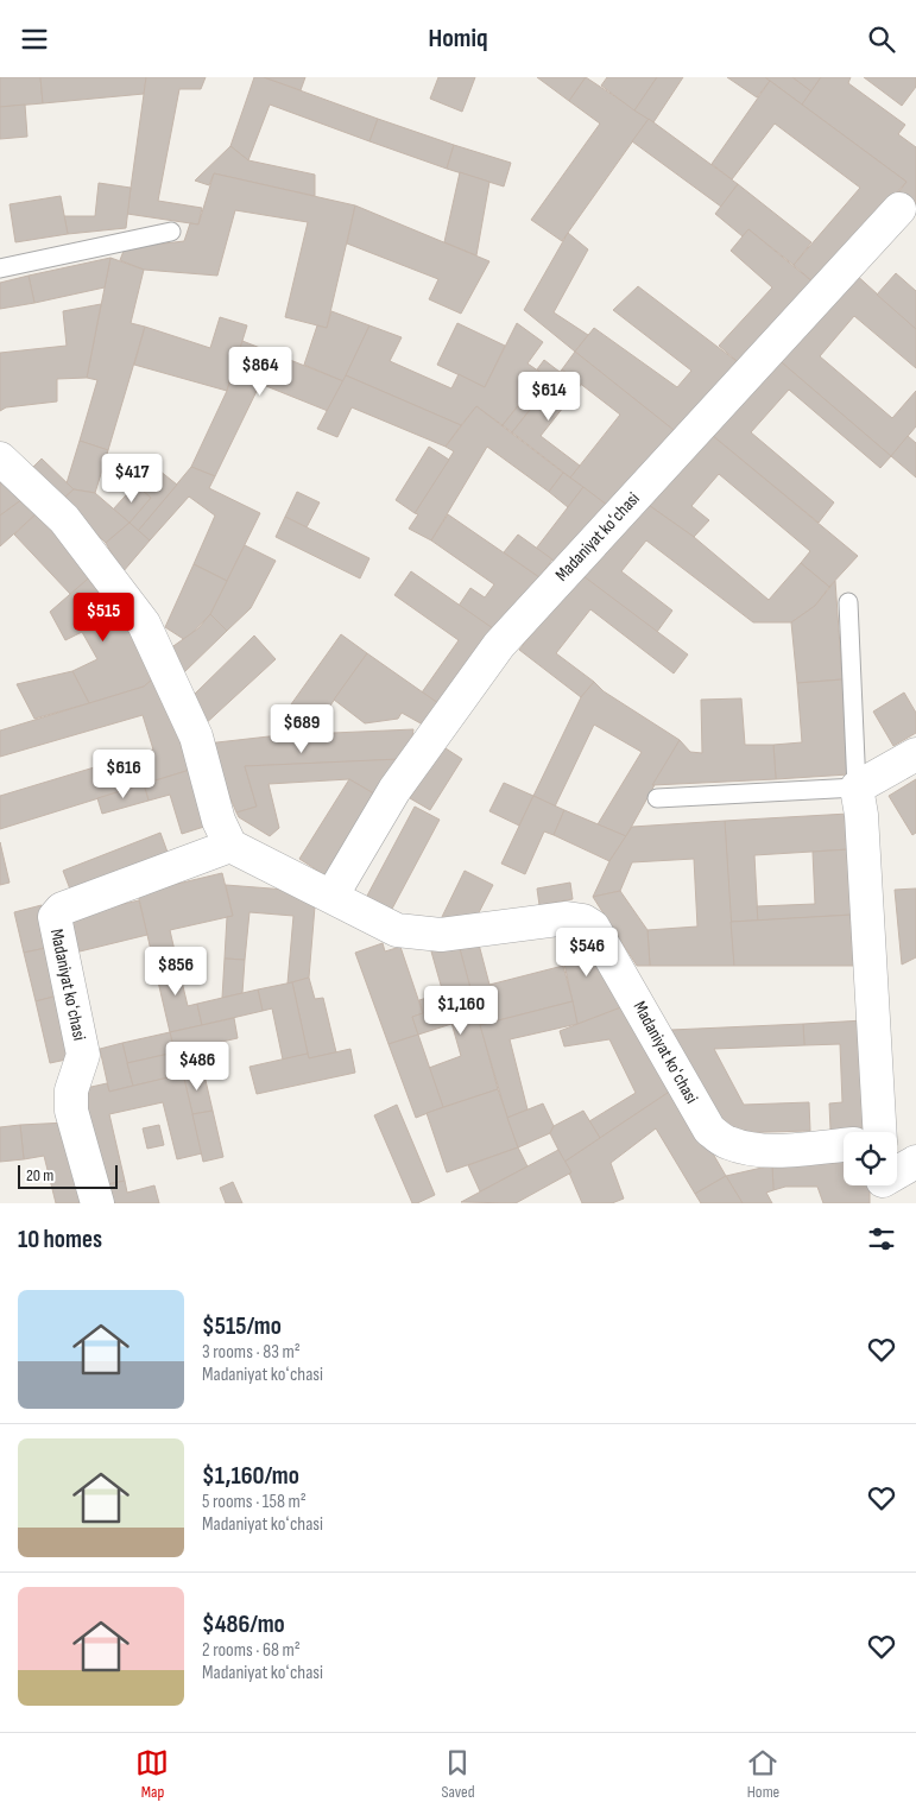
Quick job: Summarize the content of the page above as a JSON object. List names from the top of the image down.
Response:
{
  "streets": {
    "street": ["Madaniyat koʻchasi"]
  },
  "scale_bar": "20 m",
  "page": {
    "header": "Homiq",
    "price": [
      "$864",
      "$614",
      "$417",
      "$515",
      "$689",
      "$616",
      "$546",
      "$856",
      "$1,160",
      "$486"
    ],
    "scale": "20 m",
    "heading": "10 homes",
    "list": [
      {
        "name": "$515/mo",
        "note": "3 rooms · 83 m² · Madaniyat koʻchasi"
      },
      {
        "name": "$1,160/mo",
        "note": "5 rooms · 158 m² · Madaniyat koʻchasi"
      },
      {
        "name": "$486/mo",
        "note": "2 rooms · 68 m² · Madaniyat koʻchasi"
      }
    ],
    "tabs": ["Map", "Saved", "Home"]
  }
}
